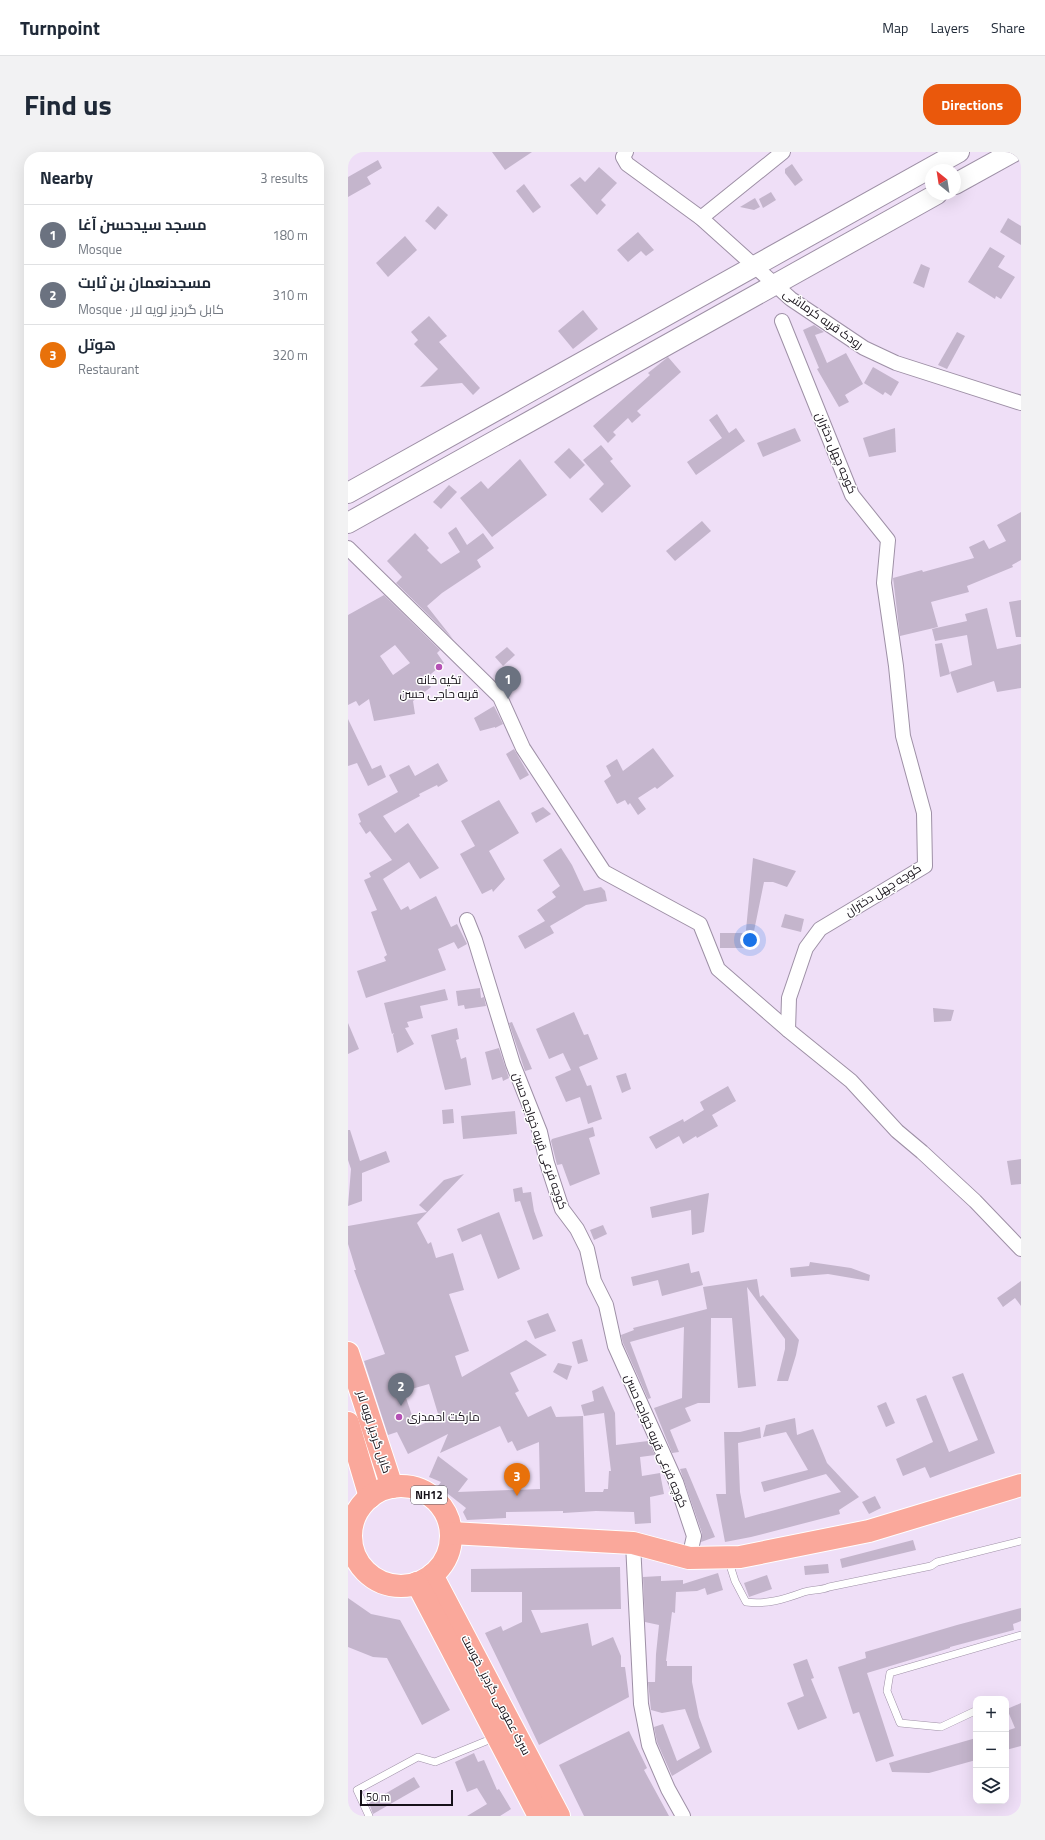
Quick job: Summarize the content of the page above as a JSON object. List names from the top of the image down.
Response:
{
  "streets": {
    "highway": ["کابل گردیز لویه لار", "NH12", "سرک عمومی گردیز_خوست"],
    "street": ["رودک قریه کرماشی", "کوچه چهل دختران", "کوچه فرعی قریه خواجه حسن"]
  },
  "crossings": [
    ["کابل گردیز لویه لار", "NH12"],
    ["کابل گردیز لویه لار", "سرک عمومی گردیز_خوست"],
    ["NH12", "سرک عمومی گردیز_خوست"]
  ],
  "places": ["تکیه خانه قریه حاجی حسن", "مارکت احمدزی"],
  "scale_bar": "50 m",
  "north": "top left",
  "page": {
    "header": "Turnpoint",
    "nav": ["Map", "Layers", "Share"],
    "title": "Find us",
    "buttons": "Directions",
    "heading": ["Nearby", "3 results"],
    "list": [
      {
        "mark": "1",
        "name": "مسجد سیدحسن آغا",
        "note": "Mosque",
        "value": "180 m"
      },
      {
        "mark": "2",
        "name": "مسجدنعمان بن ثابت",
        "note": "Mosque · کابل گردیز لویه لار",
        "value": "310 m"
      },
      {
        "mark": "3",
        "name": "هوتل",
        "note": "Restaurant",
        "value": "320 m"
      }
    ],
    "pins": ["1", "2", "3"],
    "map_buttons": ["+", "−"],
    "scale": "50 m"
  }
}
